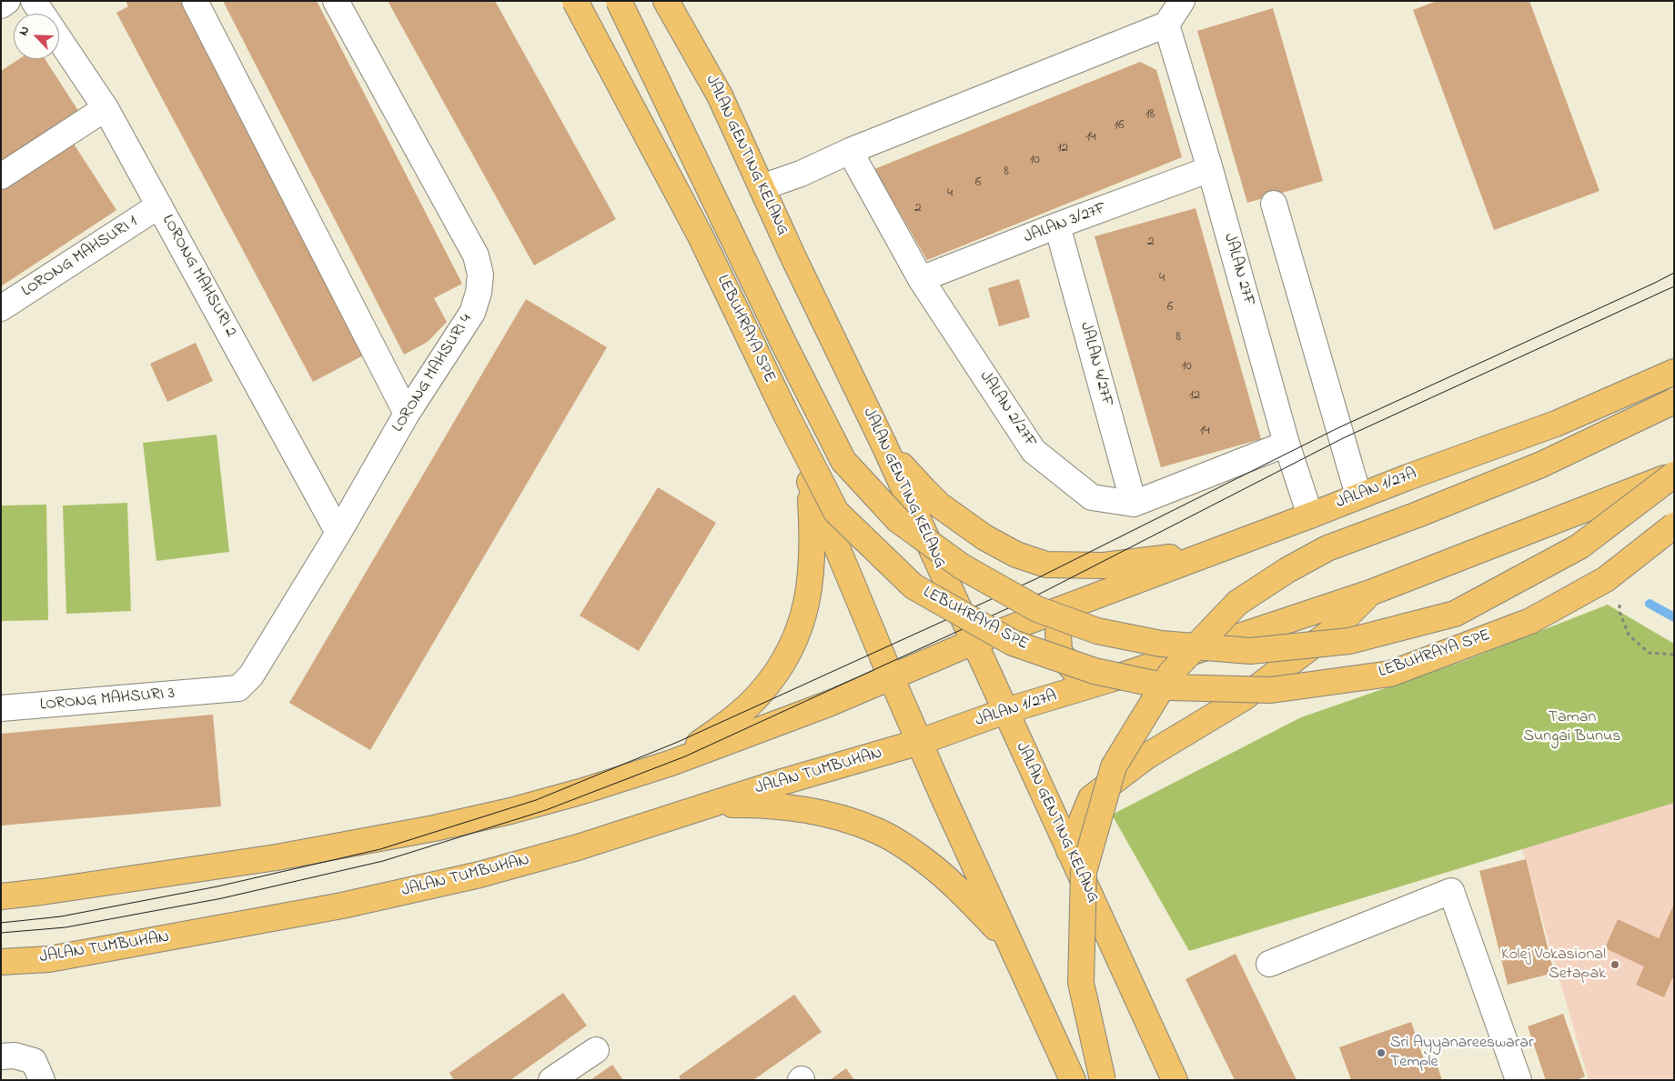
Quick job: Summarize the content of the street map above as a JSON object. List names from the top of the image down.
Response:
{
  "streets": {
    "main road": [
      "JALAN GENTING KELANG",
      "LEBUHRAYA SPE",
      "JALAN 1/27A",
      "JALAN TUMBUHAN"
    ],
    "street": [
      "JALAN 3/27F",
      "LORONG MAHSURI 1",
      "JALAN 27F",
      "LORONG MAHSURI 2",
      "JALAN 4/27F",
      "LORONG MAHSURI 4",
      "JALAN 2/27F",
      "LORONG MAHSURI 3"
    ]
  },
  "crossings": [
    ["JALAN GENTING KELANG", "JALAN 1/27A"],
    ["JALAN 3/27F", "JALAN 27F"],
    ["JALAN 3/27F", "JALAN 4/27F"],
    ["JALAN 3/27F", "JALAN 2/27F"],
    ["LORONG MAHSURI 1", "LORONG MAHSURI 2"],
    ["JALAN 27F", "JALAN 1/27A"],
    ["LORONG MAHSURI 2", "LORONG MAHSURI 4"],
    ["LEBUHRAYA SPE", "JALAN 1/27A"],
    ["JALAN 4/27F", "JALAN 2/27F"],
    ["LORONG MAHSURI 4", "LORONG MAHSURI 3"],
    ["JALAN 1/27A", "JALAN TUMBUHAN"]
  ],
  "parks": ["Taman Sungai Bunus"],
  "places": ["Kolej Vokasional Setapak", "Sri Ayyanareeswarar Temple"],
  "house_numbers": [
    "18",
    "16",
    "14",
    "12",
    "10",
    "8",
    "6",
    "4",
    "2",
    "2",
    "4",
    "6",
    "8",
    "10",
    "12",
    "14"
  ],
  "north": "top left"
}
